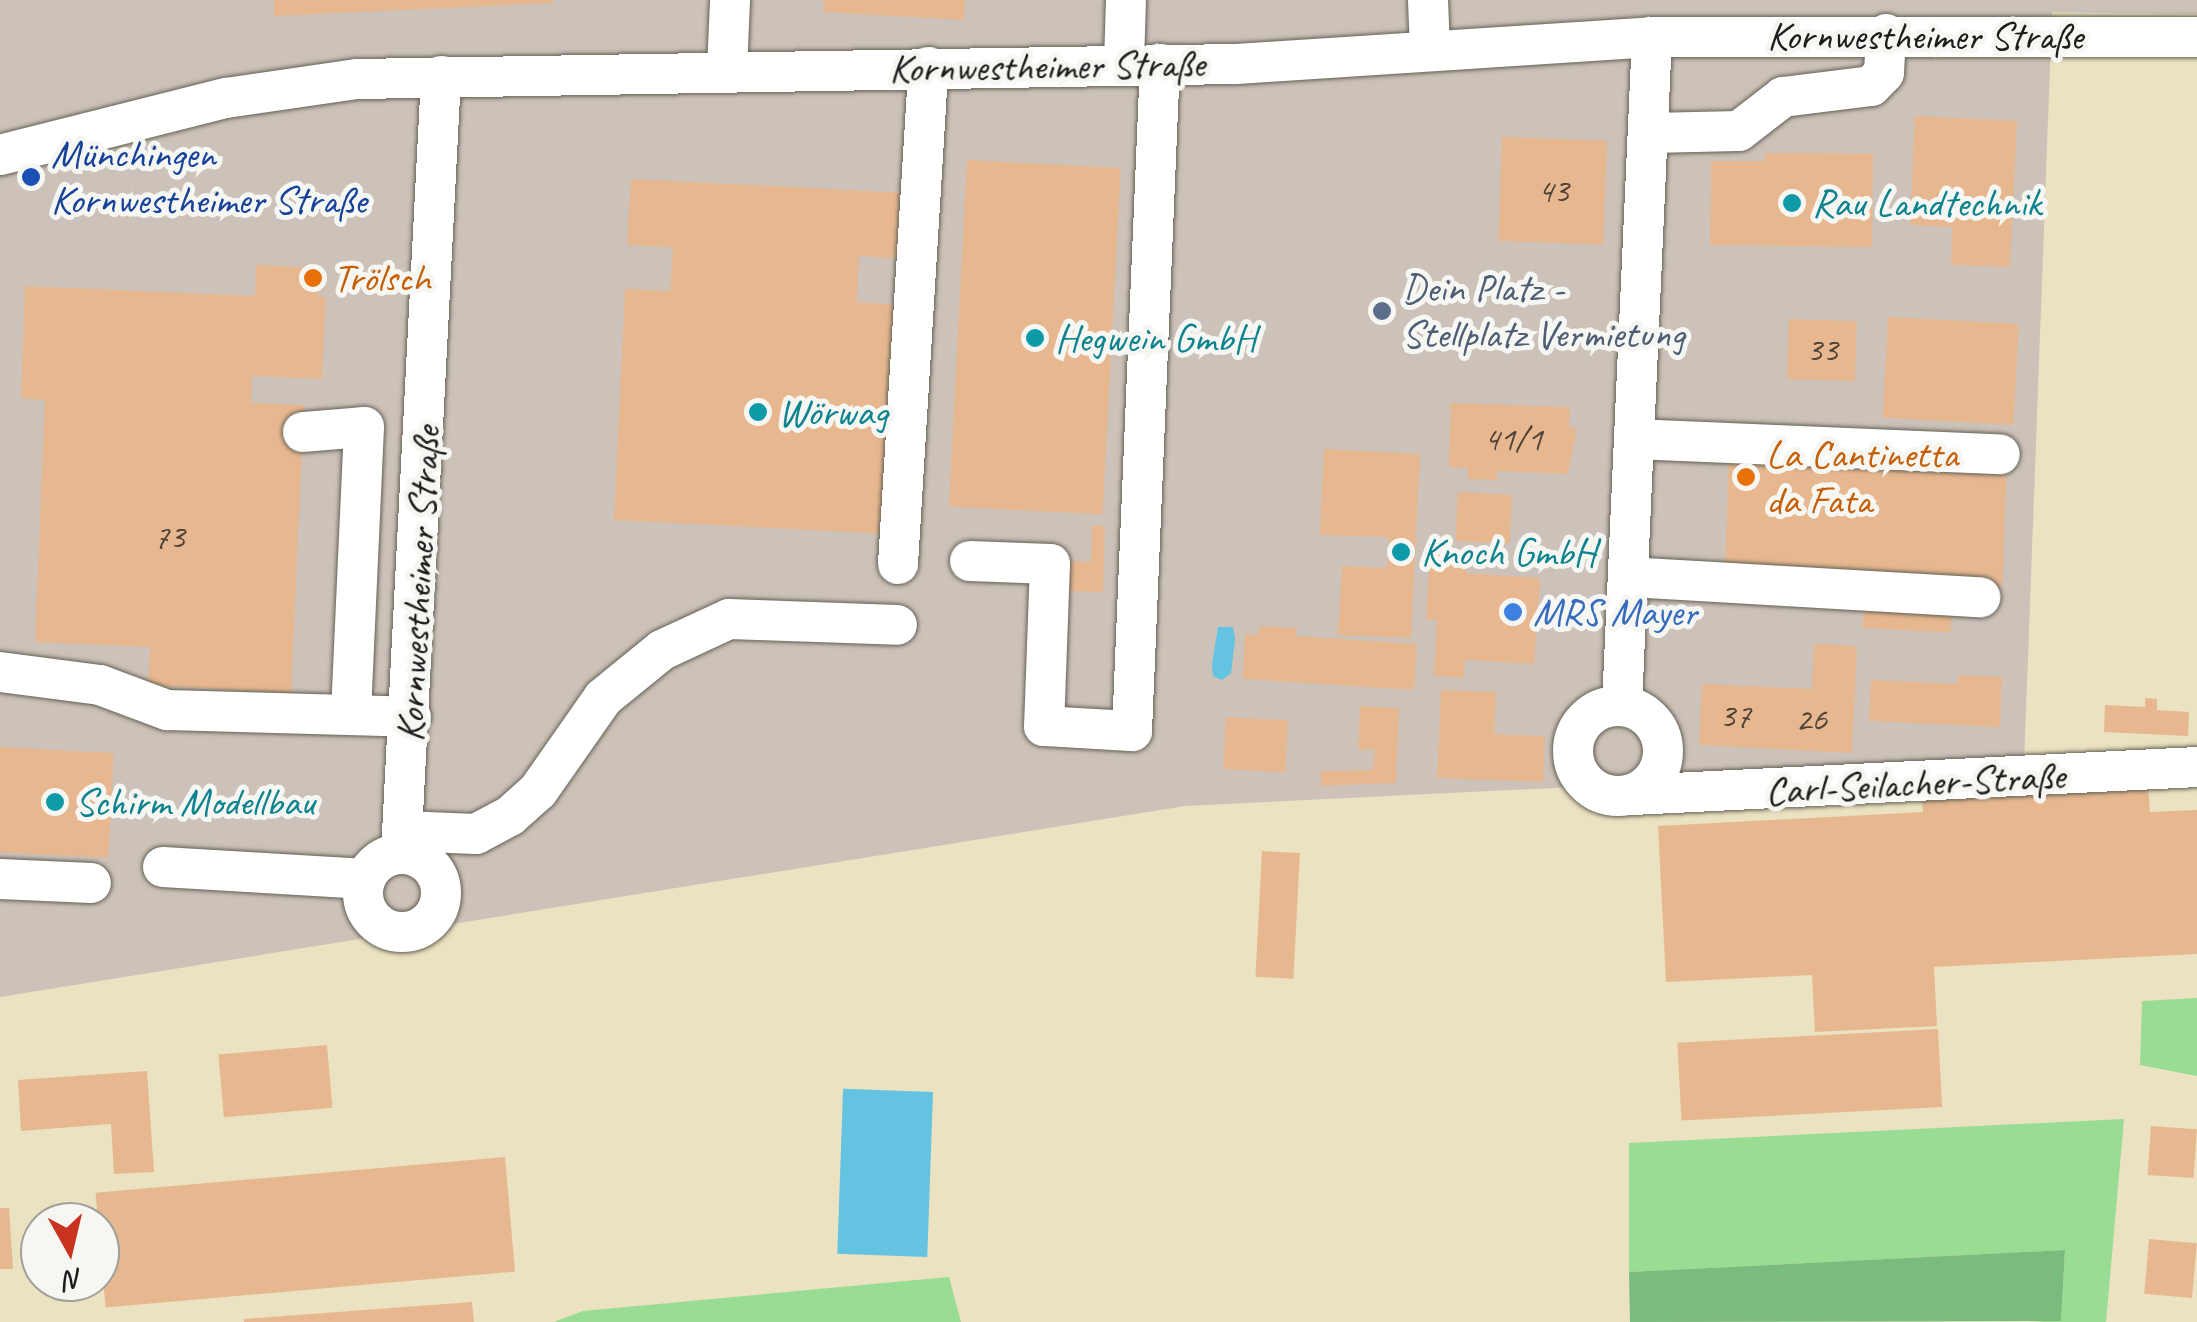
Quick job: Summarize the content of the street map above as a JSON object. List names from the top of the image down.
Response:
{
  "streets": {
    "street": ["Kornwestheimer Straße", "Carl-Seilacher-Straße"]
  },
  "places": [
    "Münchingen Kornwestheimer Straße",
    "Rau Landtechnik",
    "Trölsch",
    "Dein Platz - Stellplatz Vermietung",
    "Hegwein GmbH",
    "Wörwag",
    "La Cantinetta da Fata",
    "Knoch GmbH",
    "MRS Mayer",
    "Schirm Modellbau"
  ],
  "house_numbers": [
    "43",
    "33",
    "41/1",
    "73",
    "37",
    "26"
  ],
  "north": "bottom"
}
